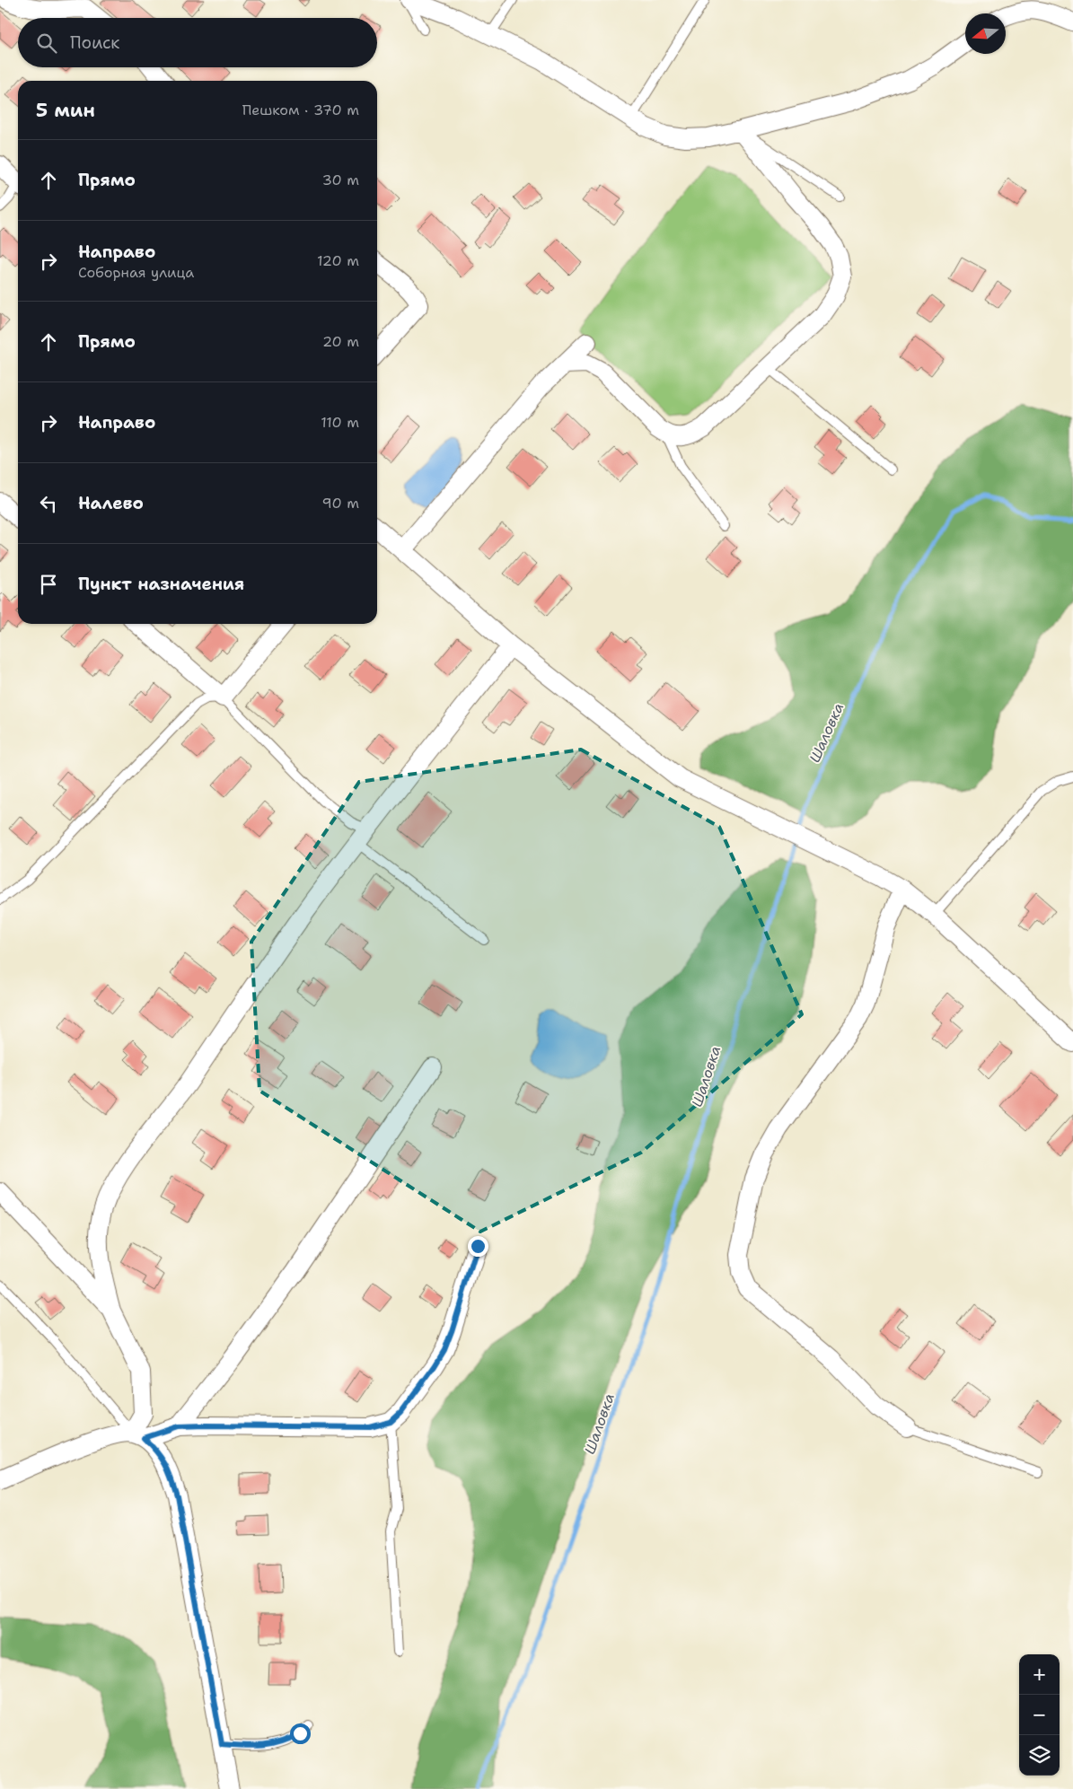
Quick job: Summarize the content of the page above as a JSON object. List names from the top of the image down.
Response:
{
  "water": ["Шаловка"],
  "north": "left",
  "page": {
    "search": "Поиск",
    "heading": ["5 мин", "Пешком · 370 m"],
    "list": [
      ["Прямо", "30 m"],
      ["Направо", "Соборная улица", "120 m"],
      ["Прямо", "20 m"],
      ["Направо", "110 m"],
      ["Налево", "90 m"],
      "Пункт назначения"
    ],
    "map_buttons": ["+", "−"]
  }
}
